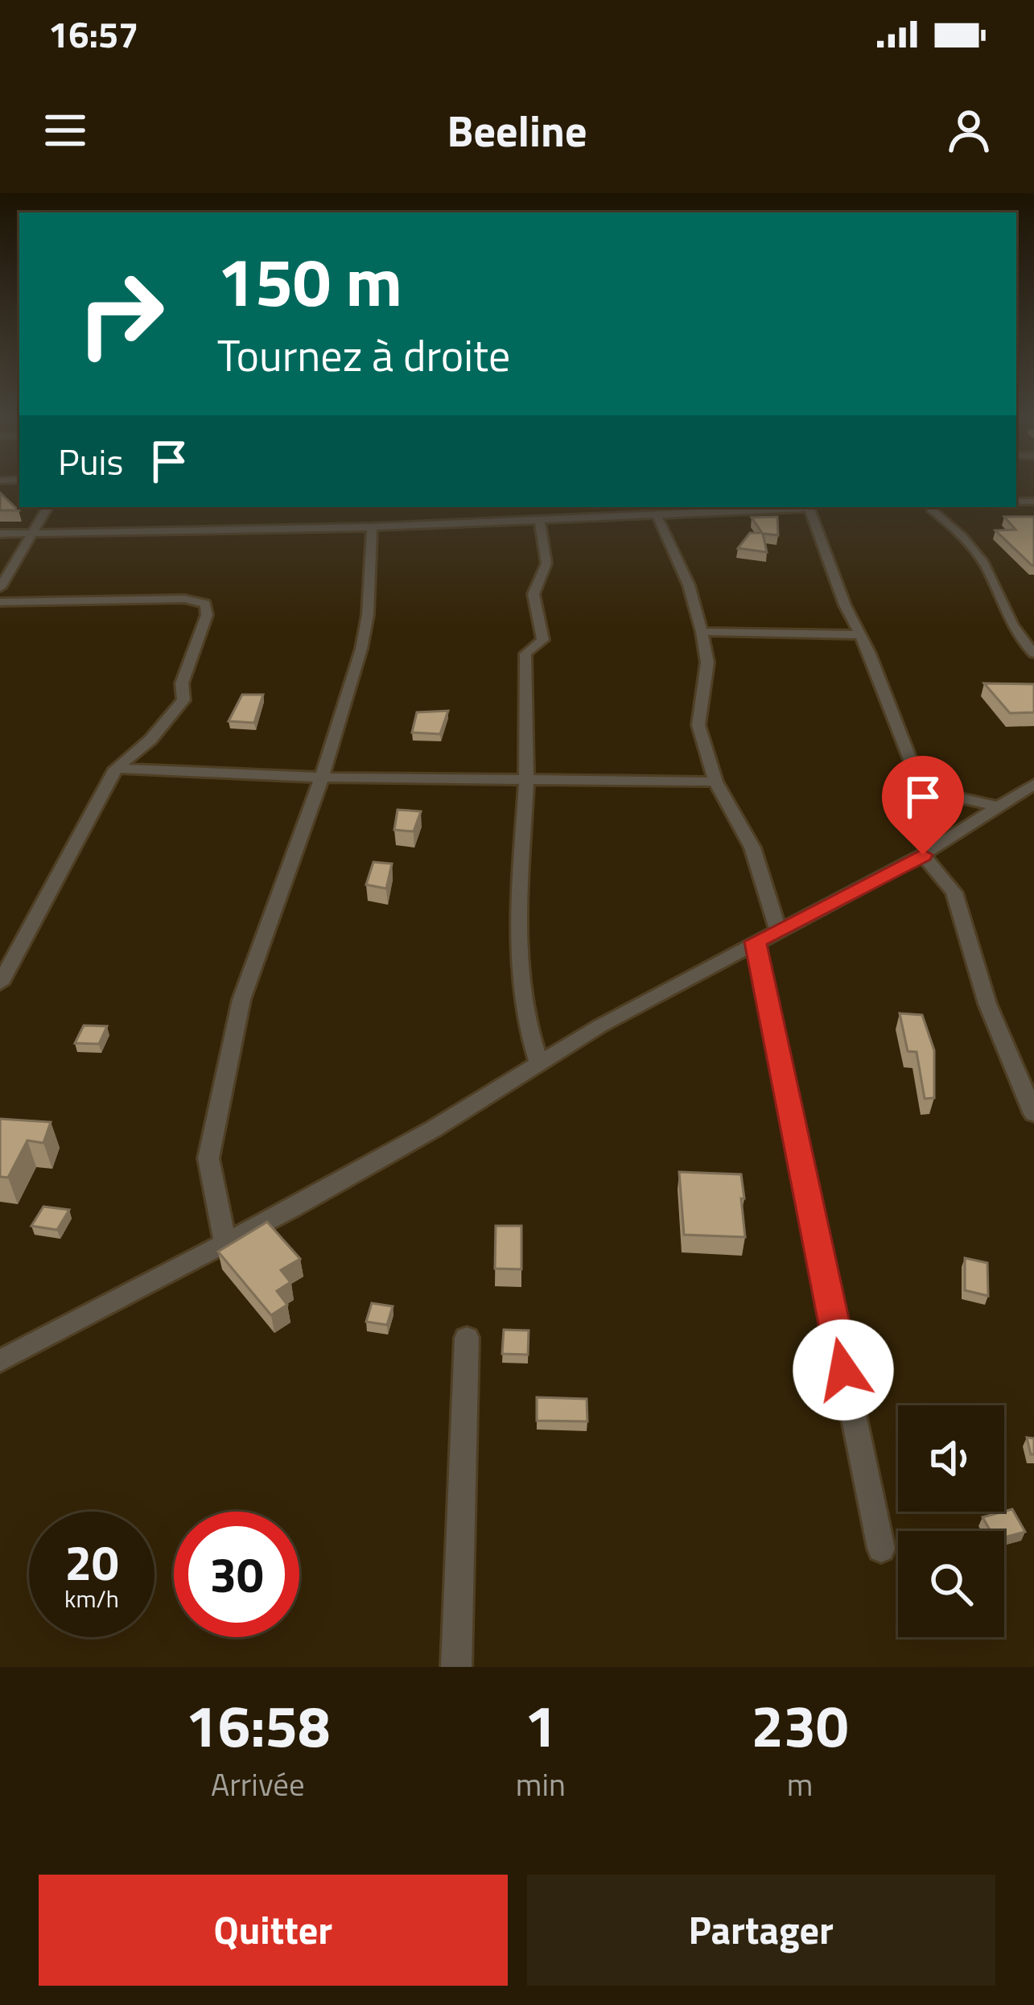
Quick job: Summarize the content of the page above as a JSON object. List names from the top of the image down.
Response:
{
  "page": {
    "status": "16:57",
    "header": "Beeline",
    "turn": ["150 m", "Tournez à droite"],
    "then": "Puis",
    "speed": "20 km/h",
    "limit": "30",
    "eta": [
      "16:58",
      "Arrivée",
      "1",
      "min",
      "230",
      "m"
    ],
    "buttons": ["Quitter", "Partager"]
  }
}
